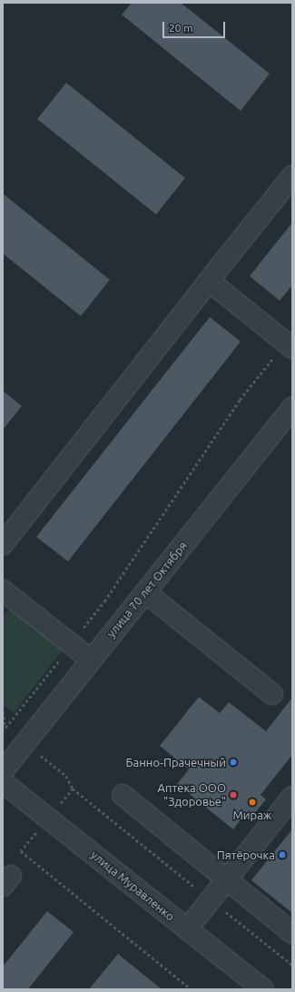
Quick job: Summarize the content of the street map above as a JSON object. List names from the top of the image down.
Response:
{
  "streets": {
    "street": ["улица 70 лет Октября", "улица Муравленко"]
  },
  "places": [
    "Банно-Прачечный",
    "Аптека ООО \"Здоровье\"",
    "Мираж",
    "Пятёрочка"
  ],
  "scale_bar": "20 m"
}
